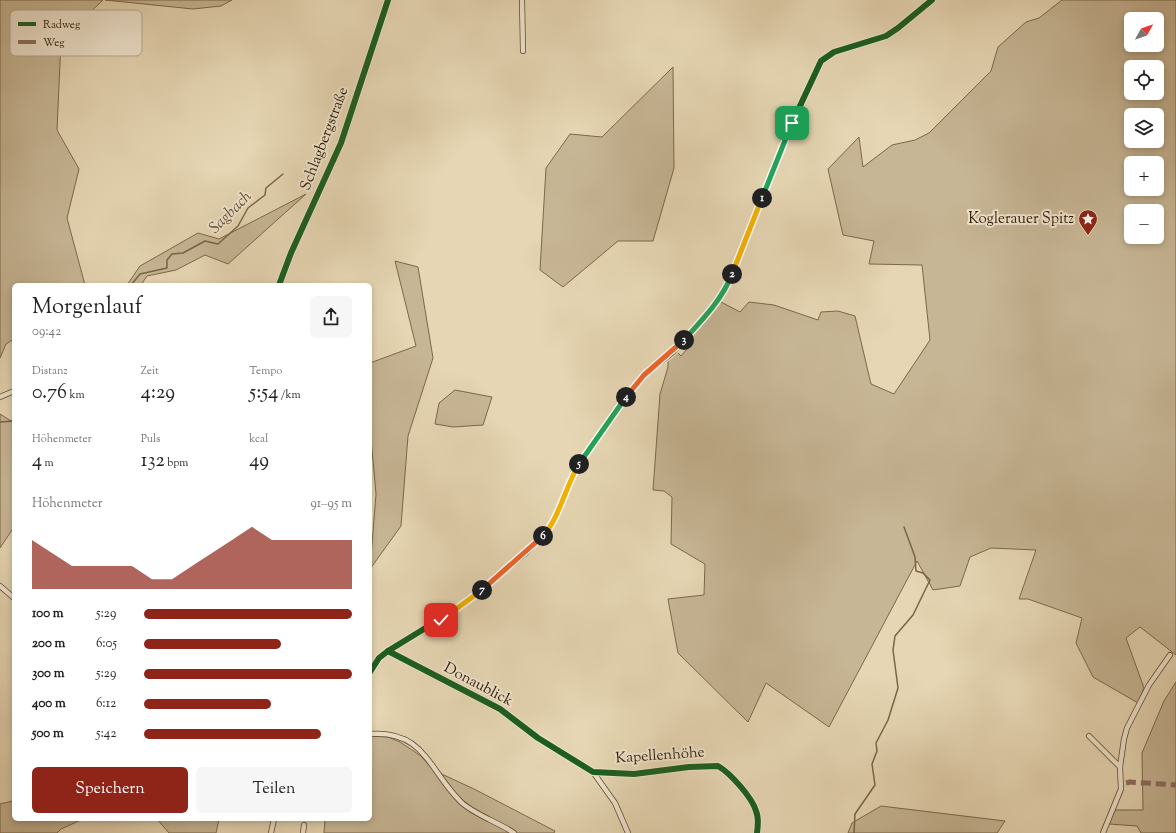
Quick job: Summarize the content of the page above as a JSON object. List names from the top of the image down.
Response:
{
  "streets": {
    "street": ["Schlagbergstraße", "Donaublick", "Kapellenhöhe"]
  },
  "crossings": [
    ["Donaublick", "Kapellenhöhe"]
  ],
  "water": ["Sagbach"],
  "places": {
    "place": ["Koglerauer Spitz"]
  },
  "legend": ["Radweg", "Weg"],
  "north": "top right",
  "page": {
    "map_buttons": ["+", "−"],
    "pins": [
      "1",
      "2",
      "3",
      "4",
      "5",
      "6",
      "7"
    ],
    "heading": ["Morgenlauf", "09:42"],
    "stats": [
      ["Distanz", "0.76 km"],
      ["Zeit", "4:29"],
      ["Tempo", "5:54 /km"],
      ["Höhenmeter", "4 m"],
      ["Puls", "132 bpm"],
      ["kcal", "49"]
    ],
    "chart": ["Höhenmeter", "91–95 m"],
    "list": [
      {
        "name": "100 m",
        "note": "5:29"
      },
      {
        "name": "200 m",
        "note": "6:05"
      },
      {
        "name": "300 m",
        "note": "5:29"
      },
      {
        "name": "400 m",
        "note": "6:12"
      },
      {
        "name": "500 m",
        "note": "5:42"
      }
    ],
    "buttons": ["Speichern", "Teilen"]
  }
}
